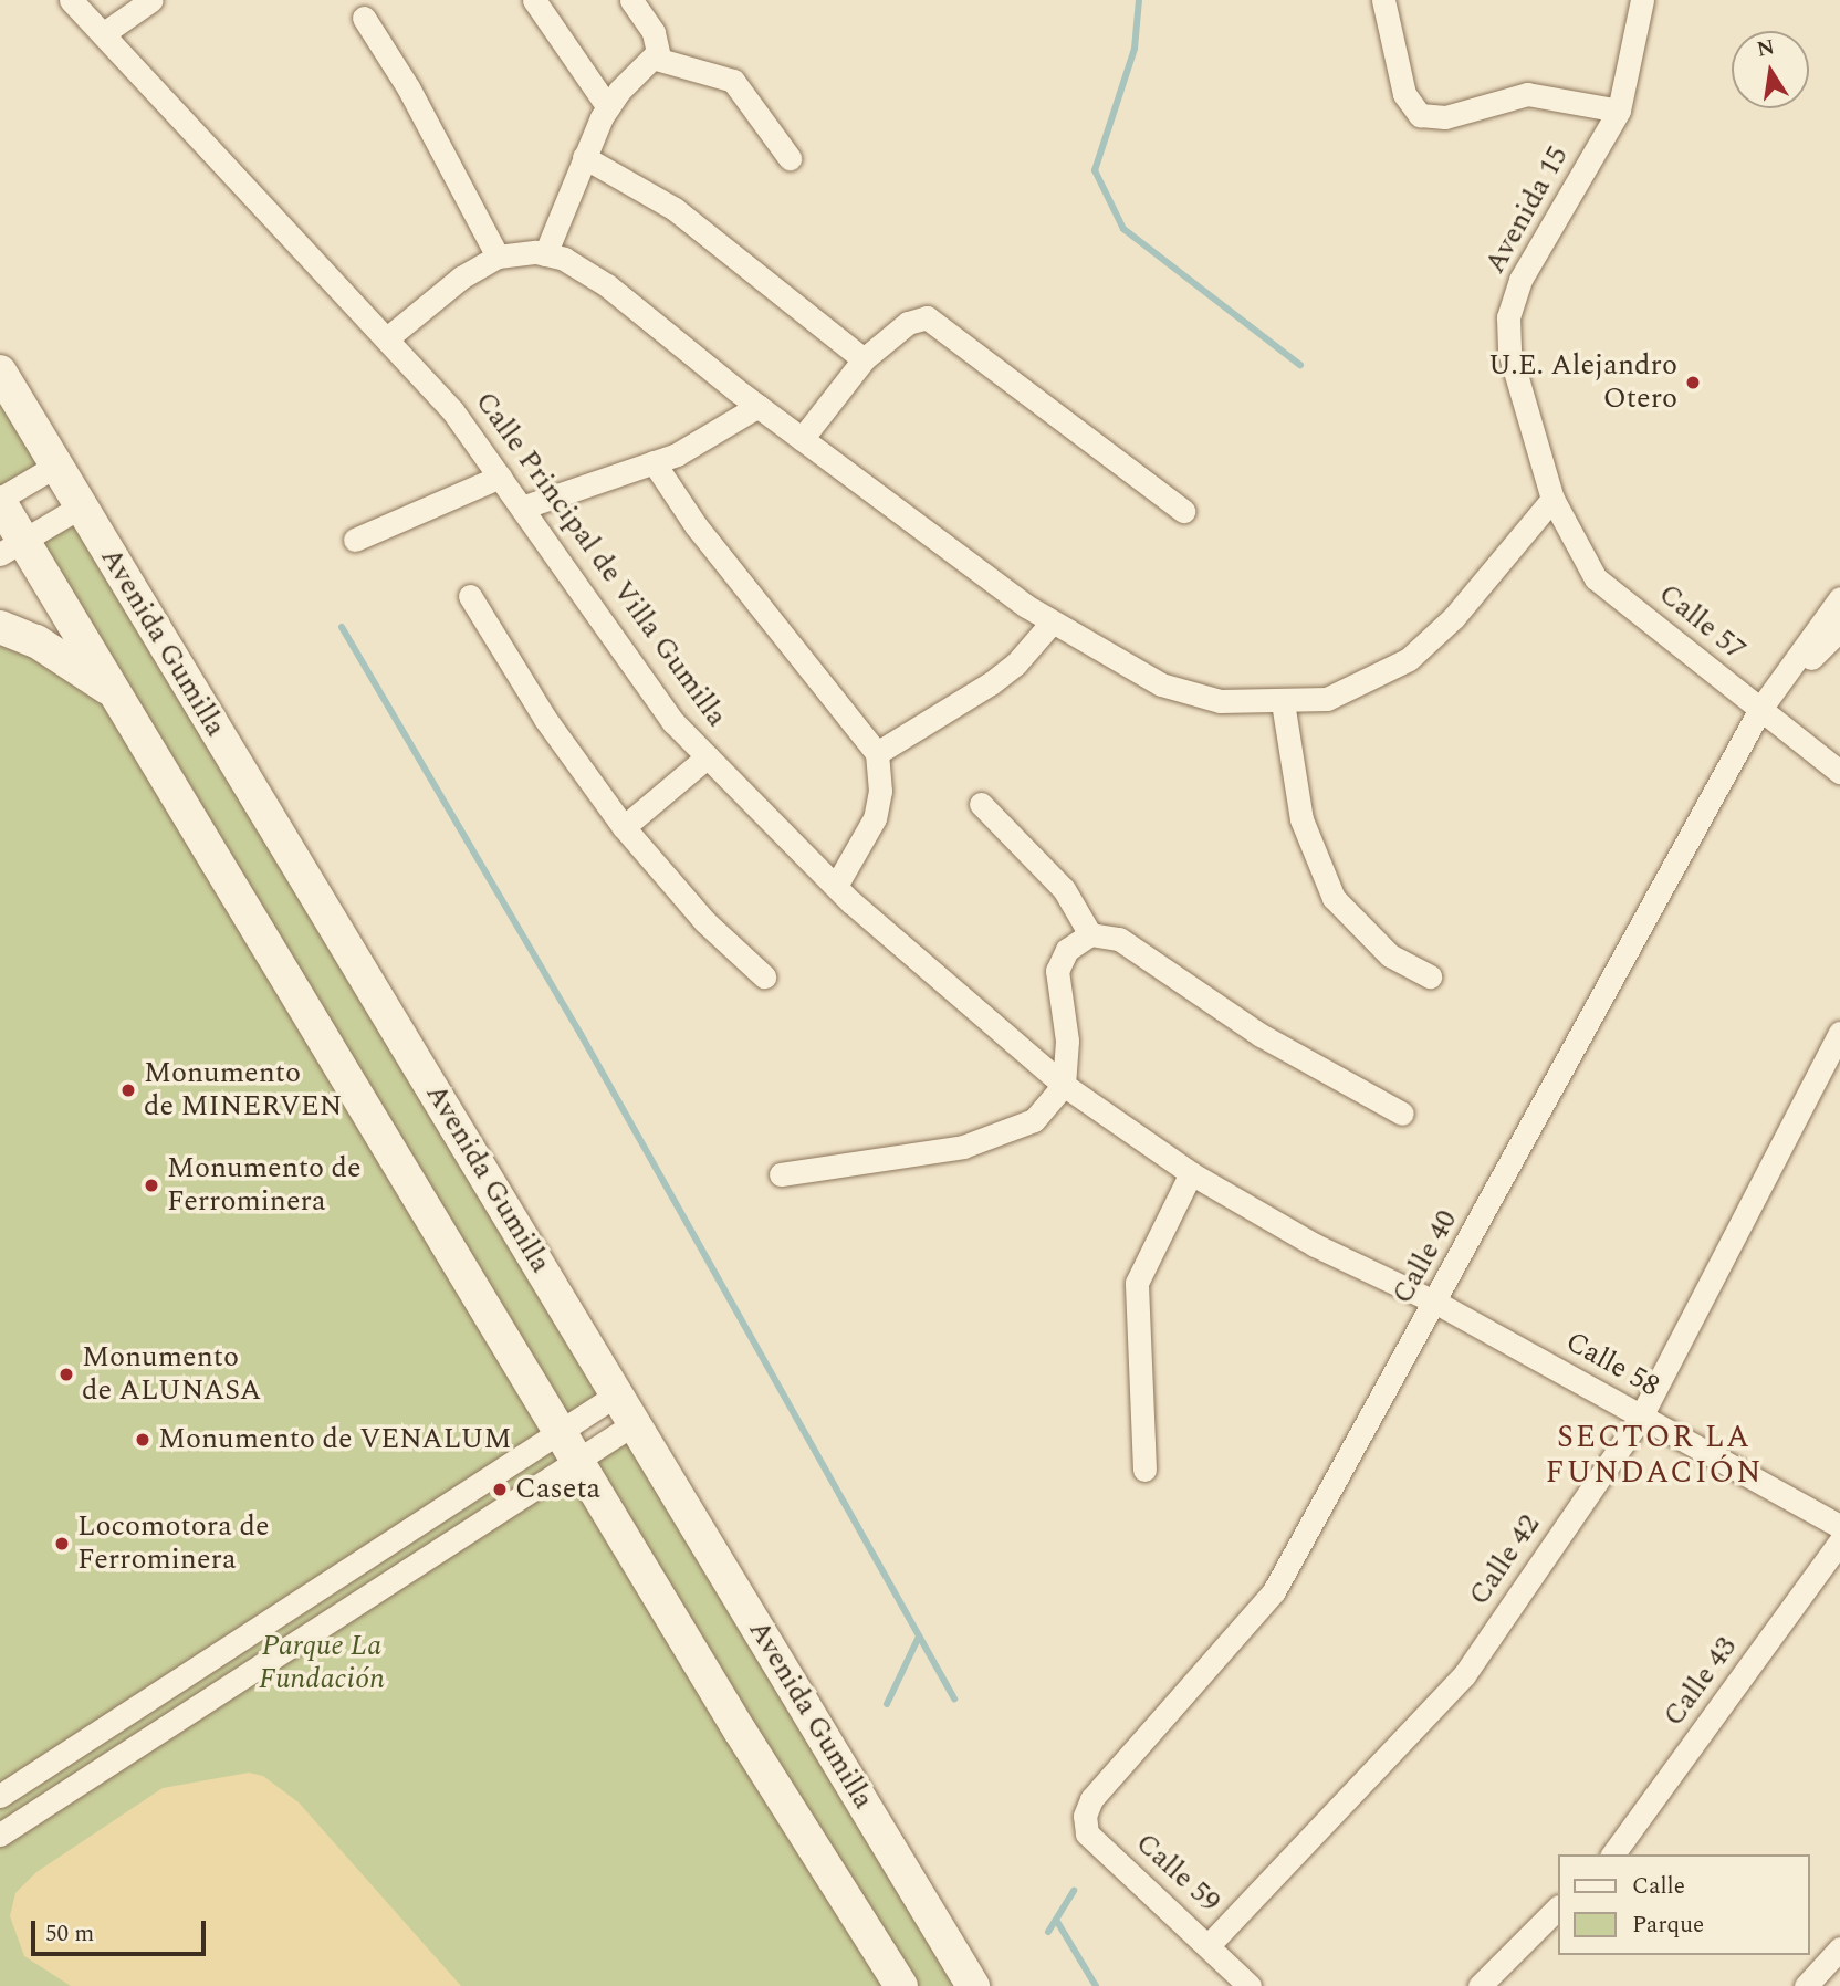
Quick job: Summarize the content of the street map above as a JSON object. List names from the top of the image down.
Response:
{
  "streets": {
    "main road": ["Avenida Gumilla"],
    "street": [
      "Avenida 15",
      "Calle Principal de Villa Gumilla",
      "Calle 57",
      "Calle 40",
      "Calle 58",
      "Calle 42",
      "Calle 43",
      "Calle 59"
    ]
  },
  "crossings": [
    ["Avenida 15", "Calle 57"],
    ["Calle Principal de Villa Gumilla", "Calle 40"],
    ["Calle Principal de Villa Gumilla", "Calle 58"],
    ["Calle 57", "Calle 40"],
    ["Calle 40", "Calle 58"],
    ["Calle 40", "Calle 59"],
    ["Calle 58", "Calle 42"],
    ["Calle 42", "Calle 59"]
  ],
  "districts": ["SECTOR LA FUNDACIÓN"],
  "parks": ["Parque La Fundación"],
  "places": [
    "U.E. Alejandro Otero",
    "Monumento de MINERVEN",
    "Monumento de Ferrominera",
    "Monumento de ALUNASA",
    "Monumento de VENALUM",
    "Caseta",
    "Locomotora de Ferrominera"
  ],
  "legend": ["Calle", "Parque"],
  "scale_bar": "50 m",
  "north": "top"
}
